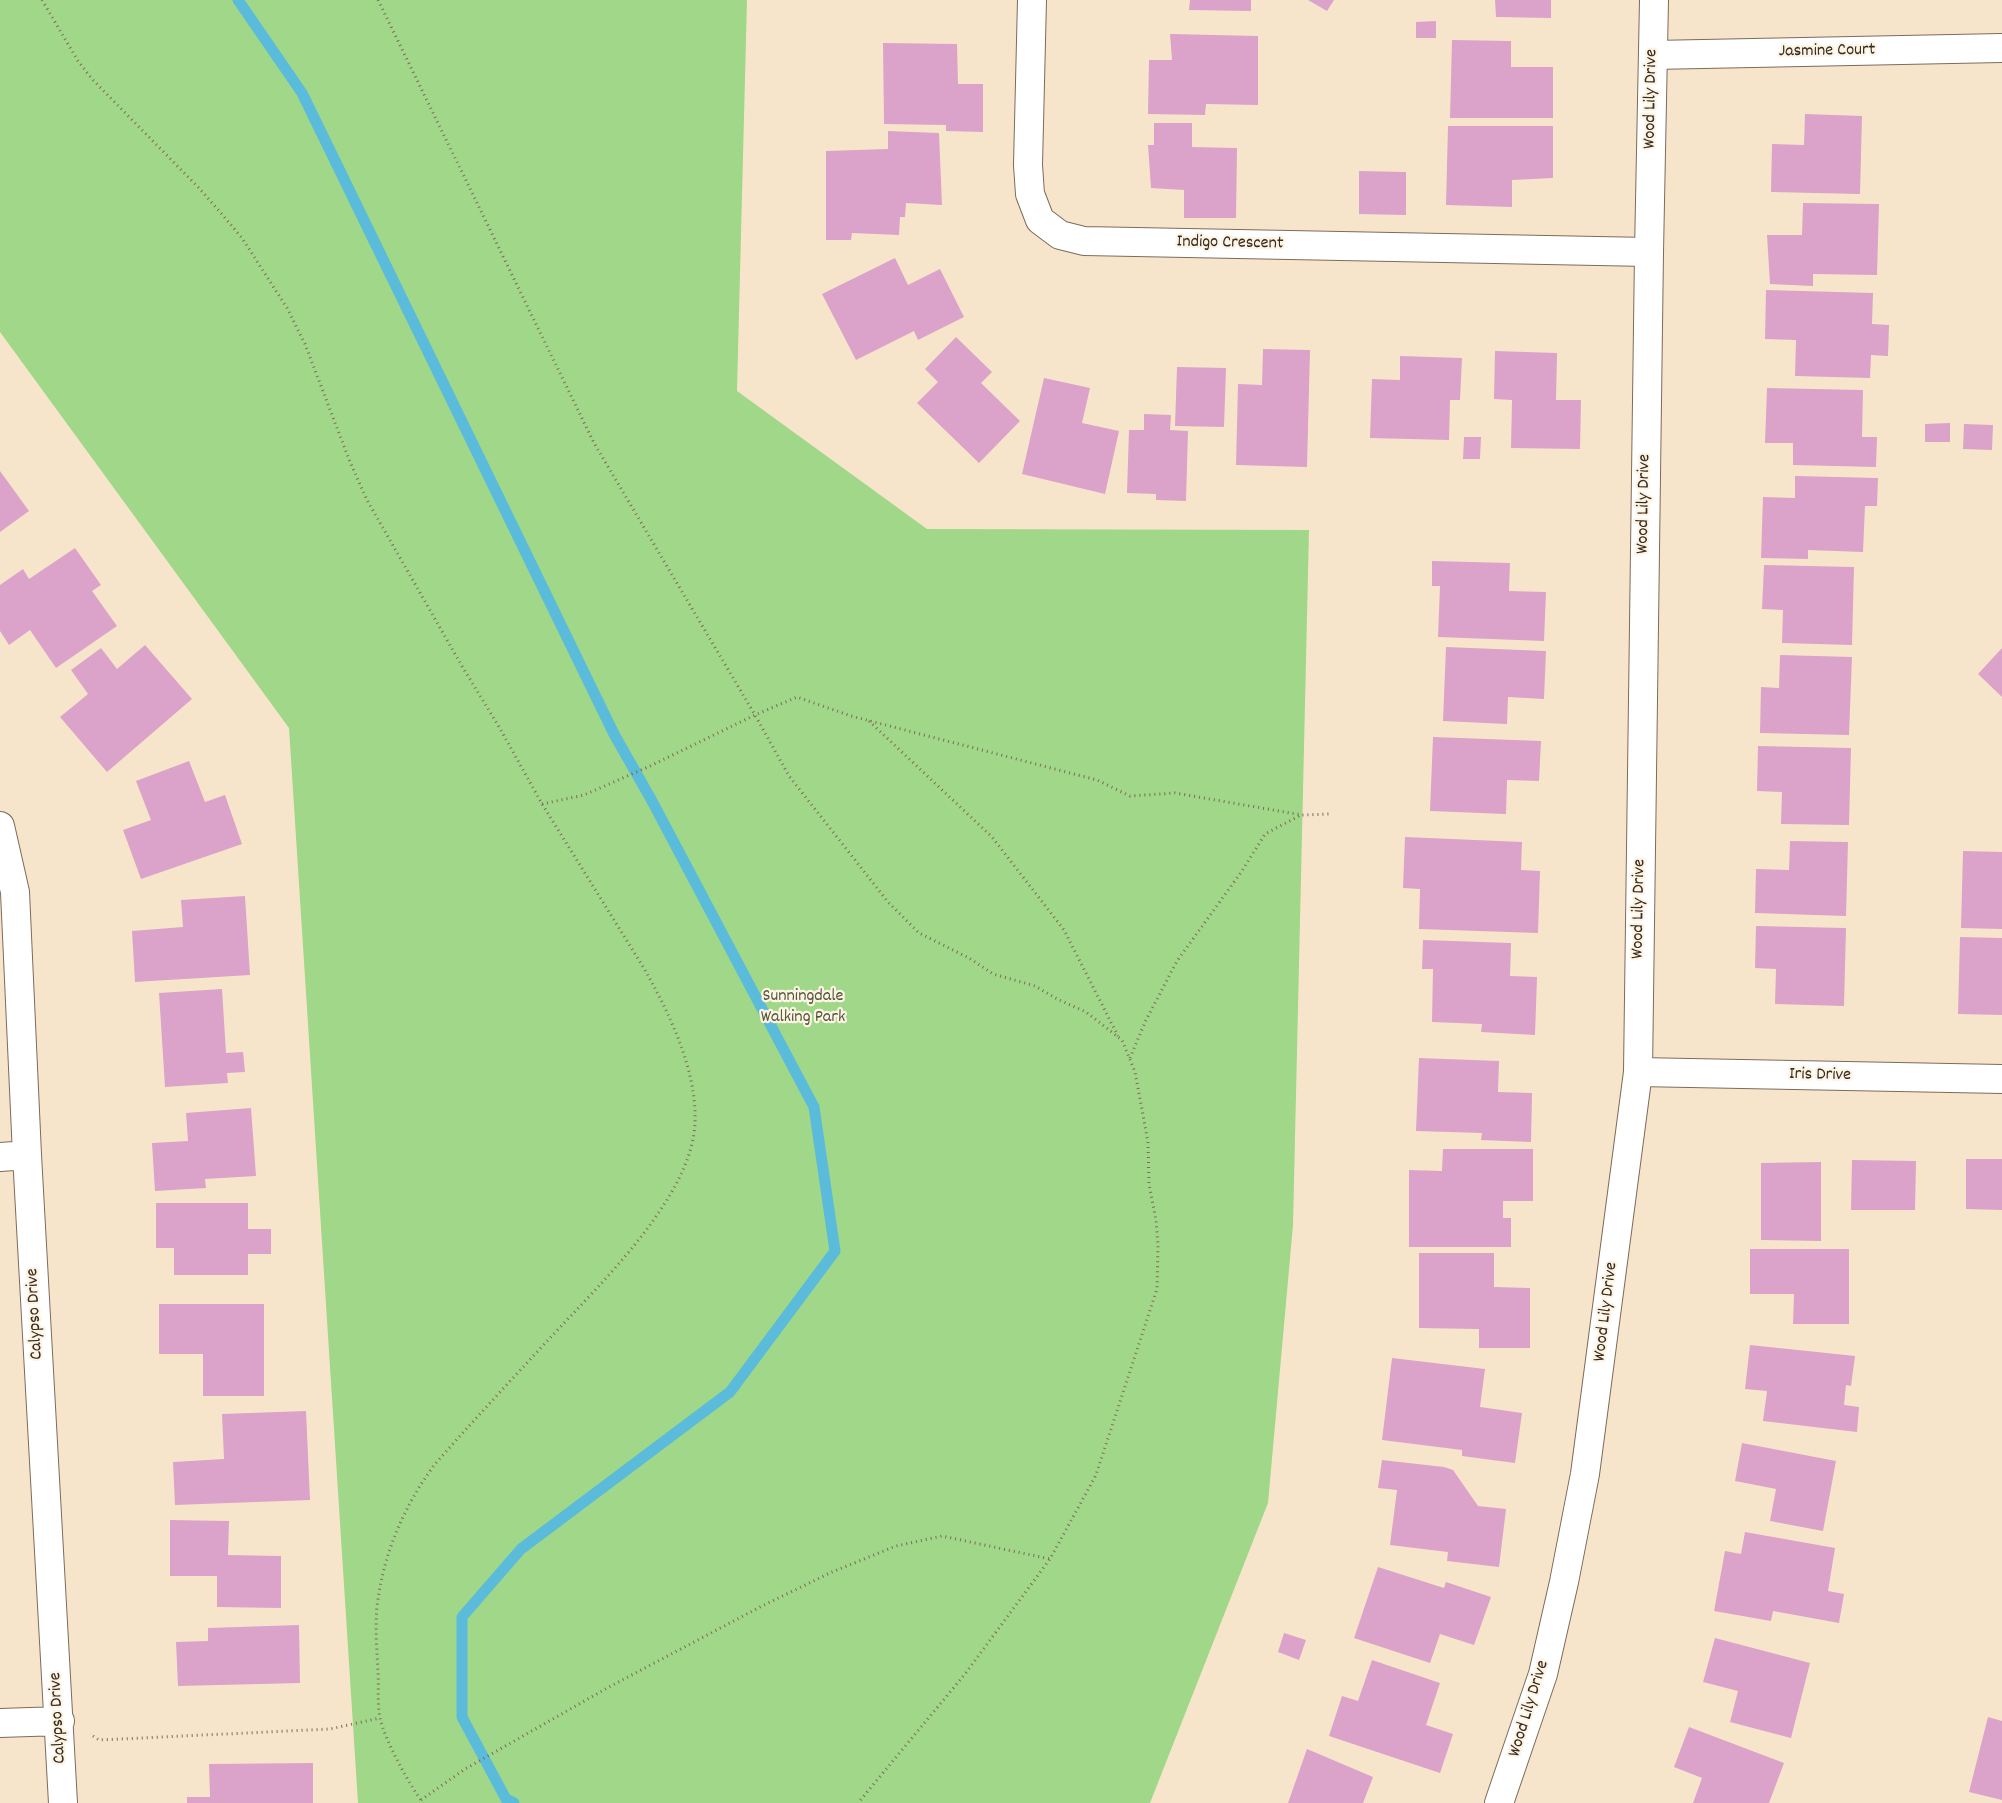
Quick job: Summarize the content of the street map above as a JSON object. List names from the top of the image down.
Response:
{
  "streets": {
    "street": [
      "Jasmine Court",
      "Wood Lily Drive",
      "Indigo Crescent",
      "Iris Drive",
      "Calypso Drive"
    ]
  },
  "crossings": [
    ["Jasmine Court", "Wood Lily Drive"],
    ["Wood Lily Drive", "Indigo Crescent"],
    ["Wood Lily Drive", "Iris Drive"]
  ],
  "parks": ["Sunningdale Walking Park"]
}
